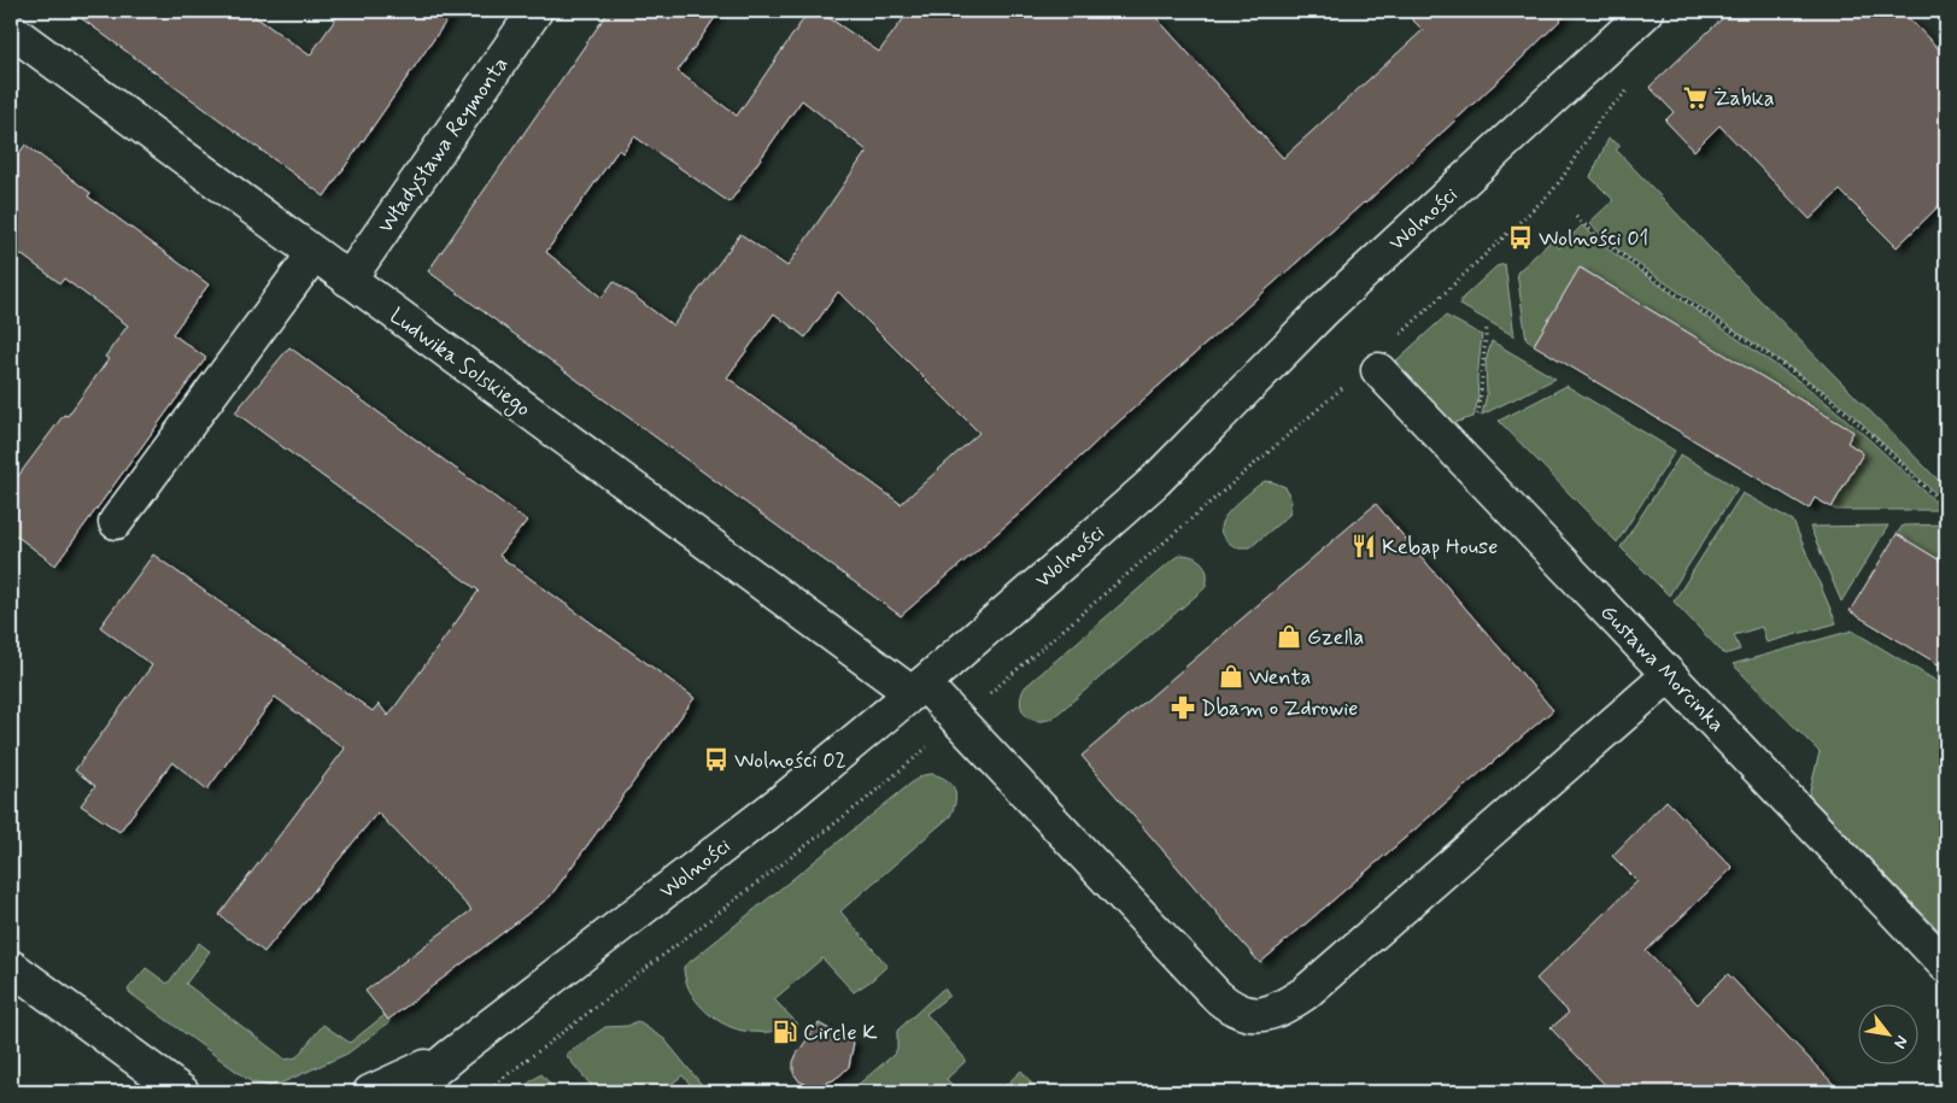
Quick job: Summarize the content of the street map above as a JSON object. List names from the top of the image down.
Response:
{
  "streets": {
    "street": [
      "Władysława Reymonta",
      "Wolności",
      "Ludwika Solskiego",
      "Gustawa Morcinka"
    ]
  },
  "crossings": [
    ["Władysława Reymonta", "Ludwika Solskiego"],
    ["Wolności", "Ludwika Solskiego"],
    ["Ludwika Solskiego", "Gustawa Morcinka"]
  ],
  "places": {
    "supermarket": ["Żabka"],
    "bus stop": ["Wolności 01", "Wolności 02"],
    "restaurant": ["Kebap House"],
    "shop": ["Gzella", "Wenta"],
    "pharmacy": ["Dbam o Zdrowie"],
    "fuel station": ["Circle K"]
  },
  "north": "bottom right"
}
